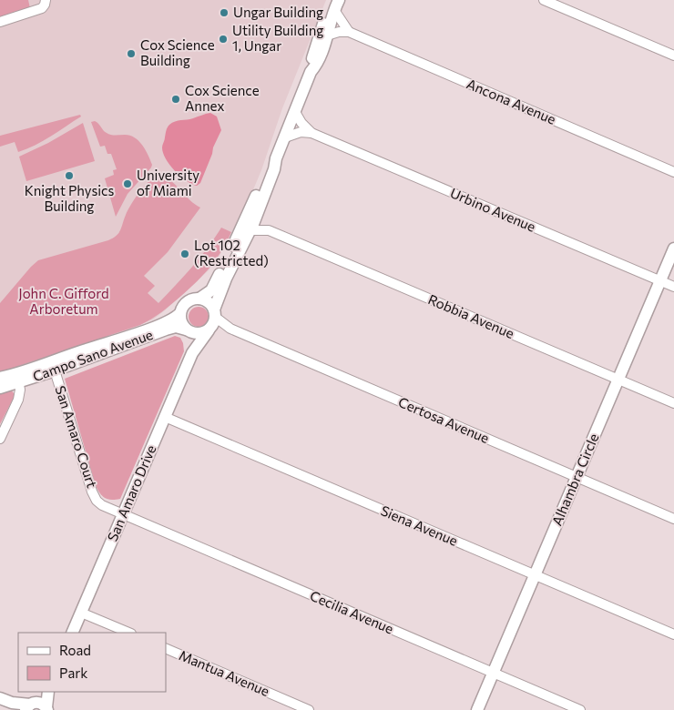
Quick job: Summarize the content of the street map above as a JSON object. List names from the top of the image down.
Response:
{
  "streets": {
    "street": [
      "Ancona Avenue",
      "Urbino Avenue",
      "Robbia Avenue",
      "Campo Sano Avenue",
      "Certosa Avenue",
      "San Amaro Court",
      "Alhambra Circle",
      "San Amaro Drive",
      "Siena Avenue",
      "Cecilia Avenue",
      "Mantua Avenue"
    ]
  },
  "crossings": [
    ["Urbino Avenue", "Alhambra Circle"],
    ["Robbia Avenue", "Alhambra Circle"],
    ["Campo Sano Avenue", "Certosa Avenue"],
    ["Campo Sano Avenue", "San Amaro Court"],
    ["Campo Sano Avenue", "San Amaro Drive"],
    ["Certosa Avenue", "Alhambra Circle"],
    ["Certosa Avenue", "San Amaro Drive"],
    ["San Amaro Court", "San Amaro Drive"],
    ["San Amaro Court", "Cecilia Avenue"],
    ["Alhambra Circle", "Siena Avenue"],
    ["Alhambra Circle", "Cecilia Avenue"],
    ["San Amaro Drive", "Siena Avenue"],
    ["San Amaro Drive", "Cecilia Avenue"]
  ],
  "parks": ["John C. Gifford Arboretum"],
  "places": [
    "Ungar Building",
    "Utility Building 1, Ungar",
    "Cox Science Building",
    "Cox Science Annex",
    "Knight Physics Building",
    "University of Miami",
    "Lot 102 (Restricted)"
  ],
  "legend": ["Road", "Park"]
}
